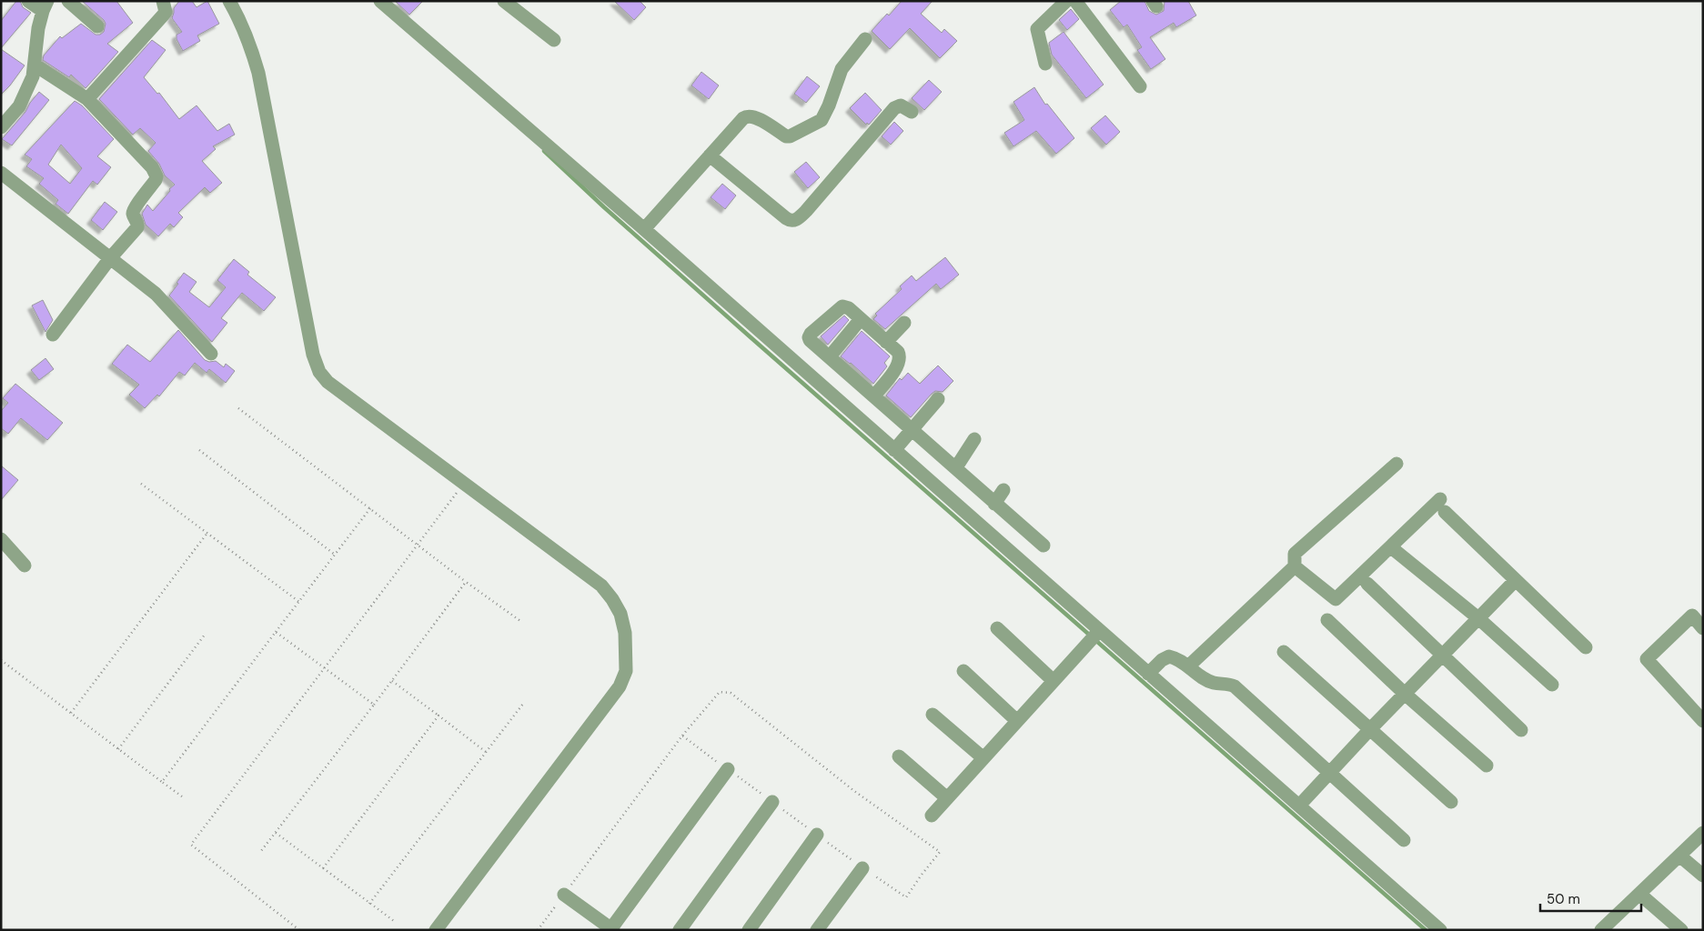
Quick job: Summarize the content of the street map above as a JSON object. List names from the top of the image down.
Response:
{
  "scale_bar": "50 m"
}
